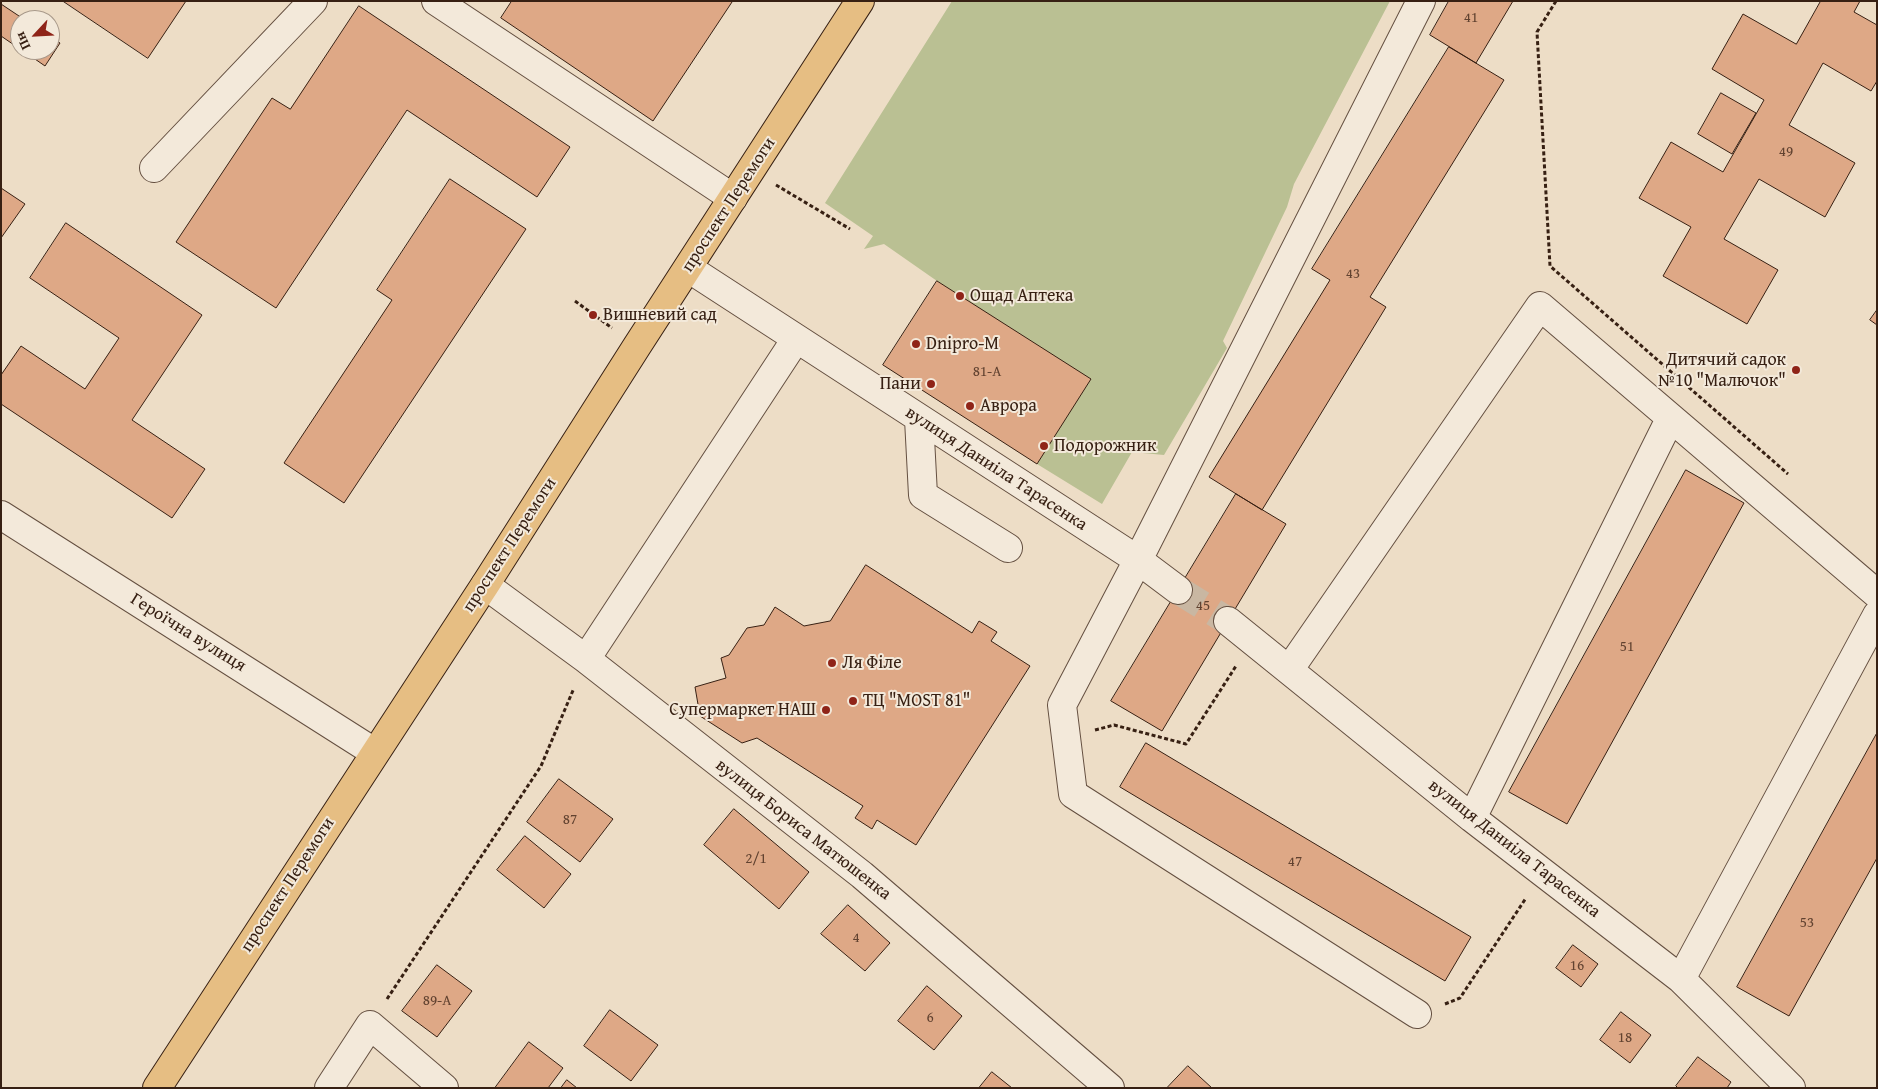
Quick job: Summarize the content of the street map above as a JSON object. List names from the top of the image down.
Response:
{
  "streets": {
    "main road": ["проспект Перемоги"],
    "street": ["вулиця Даниіла Тарасенка", "Героїчна вулиця", "вулиця Бориса Матюшенка"]
  },
  "crossings": [
    ["проспект Перемоги", "вулиця Даниіла Тарасенка"],
    ["проспект Перемоги", "Героїчна вулиця"],
    ["проспект Перемоги", "вулиця Бориса Матюшенка"]
  ],
  "places": [
    "Ощад Аптека",
    "Вишневий сад",
    "Dnipro-M",
    "Дитячий садок №10 \"Малючок\"",
    "Пани",
    "Аврора",
    "Подорожник",
    "Ля Філе",
    "ТЦ \"MOST 81\"",
    "Супермаркет НАШ"
  ],
  "house_numbers": [
    "41",
    "49",
    "43",
    "81-А",
    "45",
    "51",
    "87",
    "2/1",
    "47",
    "53",
    "4",
    "16",
    "89-А",
    "6",
    "18"
  ],
  "north": "bottom left"
}
